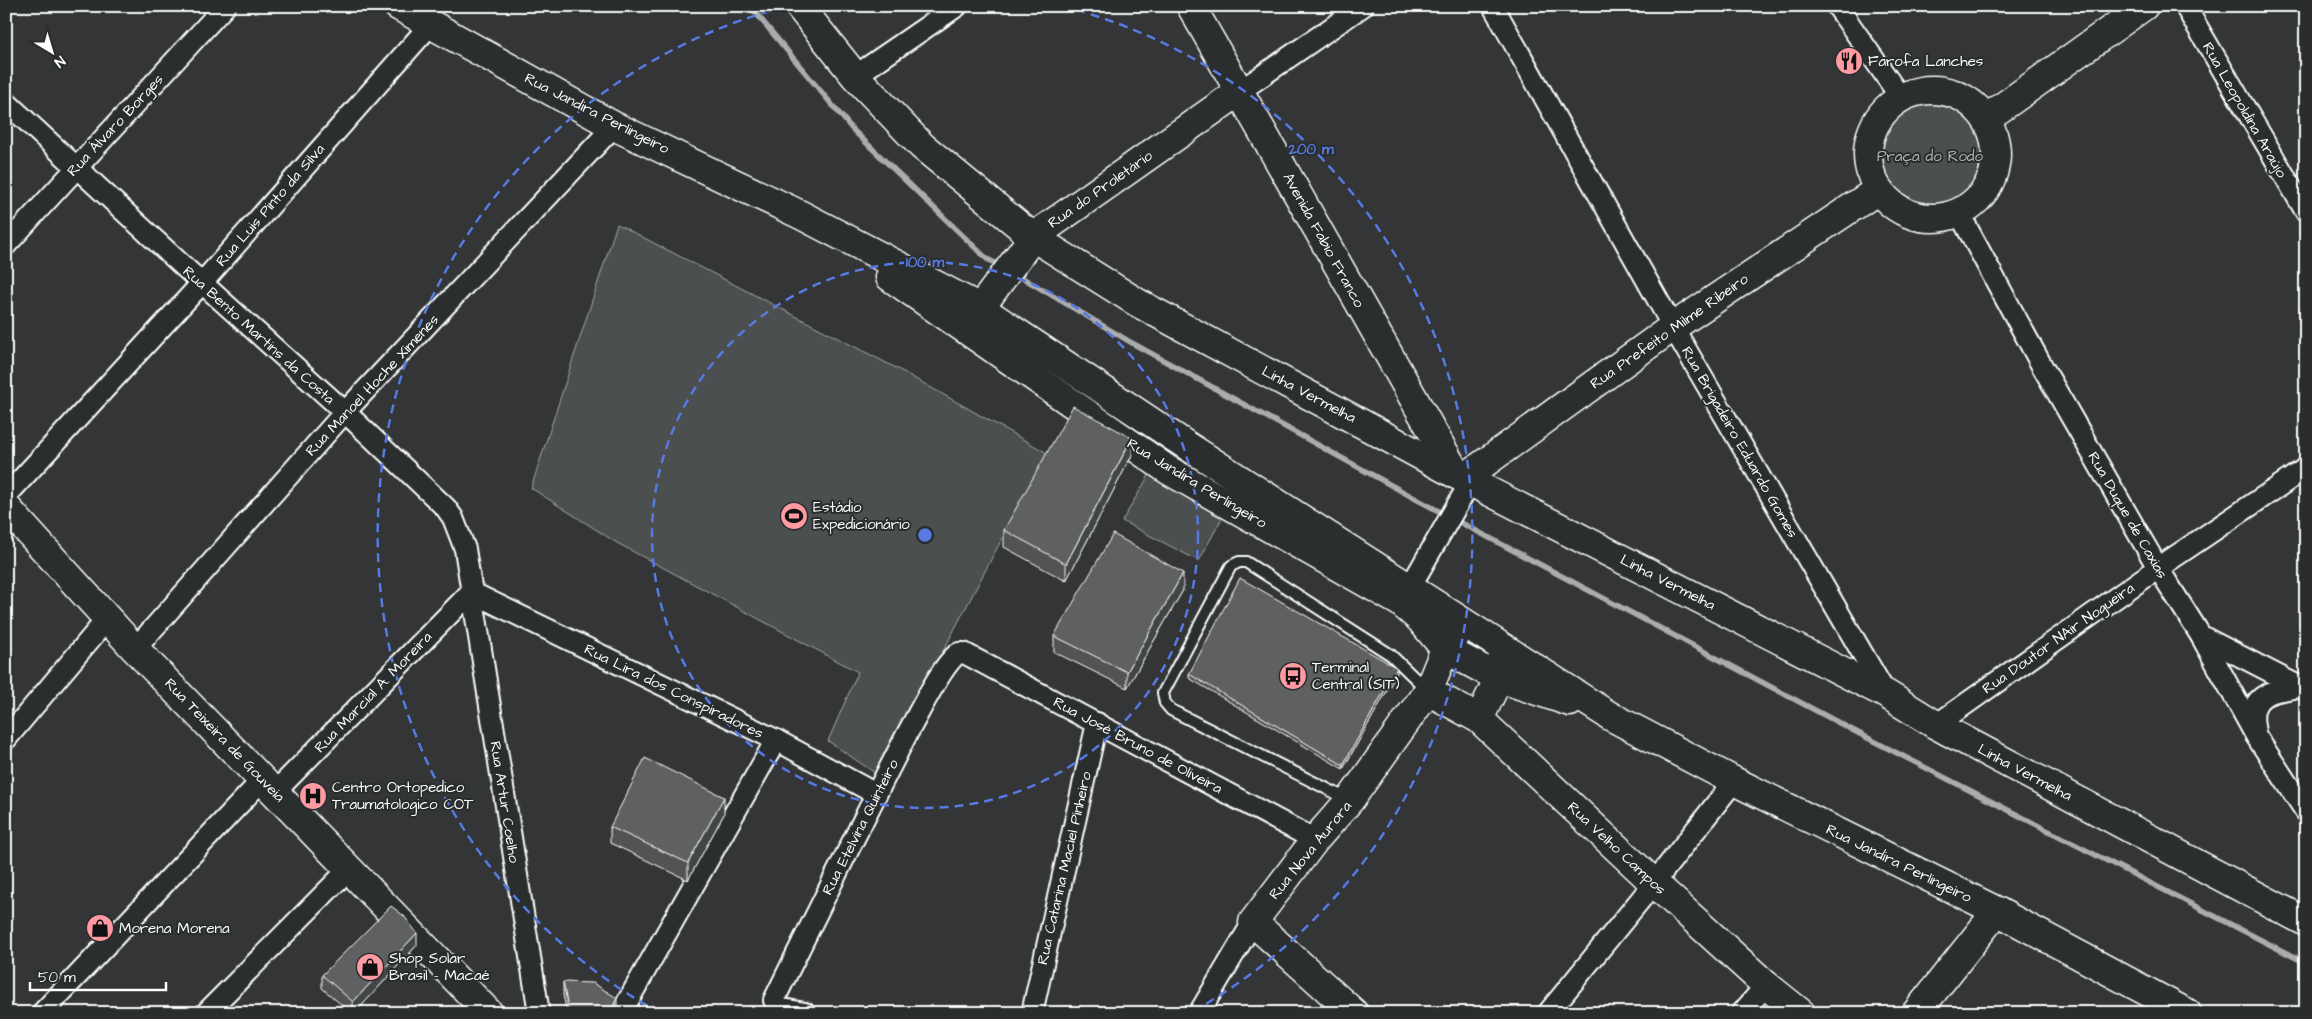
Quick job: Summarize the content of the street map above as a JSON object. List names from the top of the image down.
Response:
{
  "streets": {
    "main road": [
      "Rua Jandira Perlingeiro",
      "Rua do Proletário",
      "Avenida Fabio Franco",
      "Rua Prefeito Milme Ribeiro",
      "Linha Vermelha",
      "Rua Teixeira de Gouveia",
      "Rua Velho Campos",
      "Rua Nova Aurora"
    ],
    "street": [
      "Rua Leopoldina Araújo",
      "Rua Álvaro Borges",
      "Rua Luis Pinto da Silva",
      "Rua Bento Martins da Costa",
      "Rua Manoel Hoche Ximenes",
      "Rua Brigadeiro Eduardo Gomes",
      "Rua Duque de Caxias",
      "Rua Doutor NAir Nogueira",
      "Rua Lira dos Conspiradores",
      "Rua Marcial A. Moreira",
      "Rua José Bruno de Oliveira",
      "Rua Artur Coelho",
      "Rua Etelvina Quinteiro",
      "Rua Catarina Maciel Pinheiro"
    ]
  },
  "crossings": [
    ["Rua Jandira Perlingeiro", "Rua do Proletário"],
    ["Rua Jandira Perlingeiro", "Rua Luis Pinto da Silva"],
    ["Rua Jandira Perlingeiro", "Rua Manoel Hoche Ximenes"],
    ["Rua Jandira Perlingeiro", "Rua Nova Aurora"],
    ["Rua Álvaro Borges", "Rua Bento Martins da Costa"],
    ["Rua do Proletário", "Avenida Fabio Franco"],
    ["Rua do Proletário", "Linha Vermelha"],
    ["Rua Luis Pinto da Silva", "Rua Bento Martins da Costa"],
    ["Avenida Fabio Franco", "Rua Prefeito Milme Ribeiro"],
    ["Avenida Fabio Franco", "Linha Vermelha"],
    ["Rua Prefeito Milme Ribeiro", "Linha Vermelha"],
    ["Rua Prefeito Milme Ribeiro", "Rua Brigadeiro Eduardo Gomes"],
    ["Rua Prefeito Milme Ribeiro", "Rua Duque de Caxias"],
    ["Rua Bento Martins da Costa", "Rua Manoel Hoche Ximenes"],
    ["Rua Bento Martins da Costa", "Rua Lira dos Conspiradores"],
    ["Rua Bento Martins da Costa", "Rua Marcial A. Moreira"],
    ["Rua Bento Martins da Costa", "Rua Artur Coelho"],
    ["Rua Manoel Hoche Ximenes", "Rua Teixeira de Gouveia"],
    ["Linha Vermelha", "Rua Brigadeiro Eduardo Gomes"],
    ["Linha Vermelha", "Rua Doutor NAir Nogueira"],
    ["Rua Duque de Caxias", "Rua Doutor NAir Nogueira"],
    ["Rua Lira dos Conspiradores", "Rua Marcial A. Moreira"],
    ["Rua Lira dos Conspiradores", "Rua Artur Coelho"],
    ["Rua Lira dos Conspiradores", "Rua Etelvina Quinteiro"],
    ["Rua Marcial A. Moreira", "Rua Teixeira de Gouveia"],
    ["Rua Marcial A. Moreira", "Rua Artur Coelho"],
    ["Rua José Bruno de Oliveira", "Rua Etelvina Quinteiro"],
    ["Rua José Bruno de Oliveira", "Rua Nova Aurora"],
    ["Rua José Bruno de Oliveira", "Rua Catarina Maciel Pinheiro"],
    ["Rua Velho Campos", "Rua Nova Aurora"]
  ],
  "parks": ["Praça do Rodo"],
  "places": {
    "restaurant": ["Farofa Lanches"],
    "sports": ["Estádio Expedicionário"],
    "bus stop": ["Terminal Central (SIT)"],
    "hospital": ["Centro Ortopedico Traumatologico COT"],
    "shop": ["Morena Morena", "Shop Solar Brasil - Macaé"]
  },
  "scale_bar": "50 m",
  "north": "bottom right",
  "rings": ["200 m", "100 m"]
}
